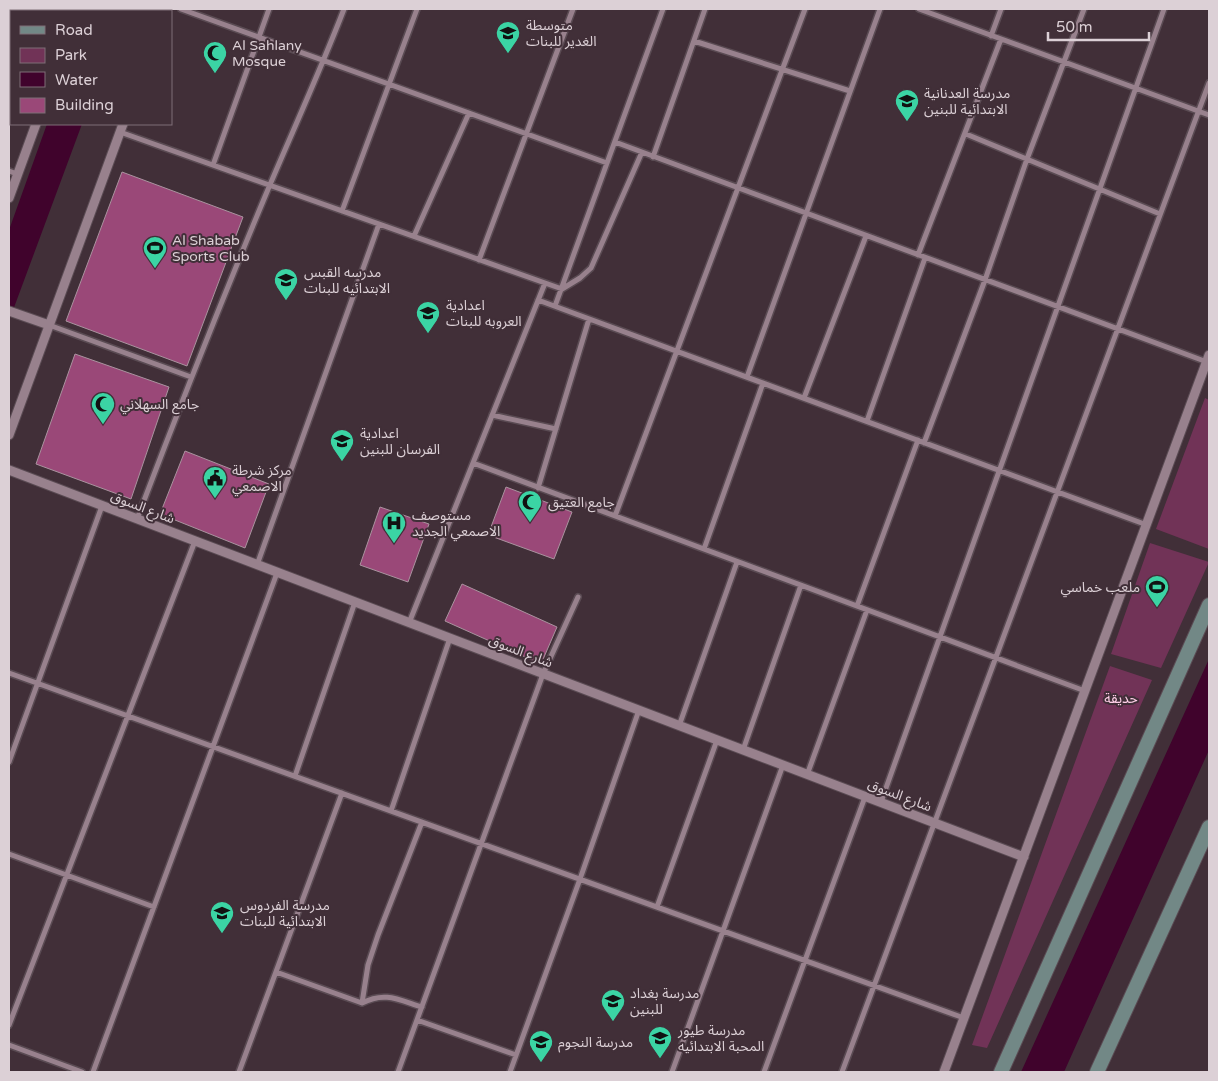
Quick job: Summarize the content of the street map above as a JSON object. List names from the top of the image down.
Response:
{
  "streets": {
    "street": ["شارع السوق"]
  },
  "parks": ["حديقة"],
  "places": {
    "school or university": [
      "متوسطة الغدير للبنات",
      "مدرسة العدنانية الابتدائية للبنين",
      "مدرسه القبس الابتدائيه للبنات",
      "اعدادية العروبه للبنات",
      "اعدادية الفرسان للبنين",
      "مدرسة الفردوس الابتدائية للبنات",
      "مدرسة بغداد للبنين",
      "مدرسة طيور المحبة الابتدائيه",
      "مدرسة النجوم"
    ],
    "mosque": ["Al Sahlany Mosque", "جامع السهلاني", "جامع العتيق"],
    "sports": ["Al Shabab Sports Club", "ملعب خماسي"],
    "public building": ["مركز شرطة الاصمعي"],
    "hospital": ["مستوصف الاصمعي الجديد"]
  },
  "legend": [
    "Road",
    "Park",
    "Water",
    "Building"
  ],
  "scale_bar": "50 m"
}
